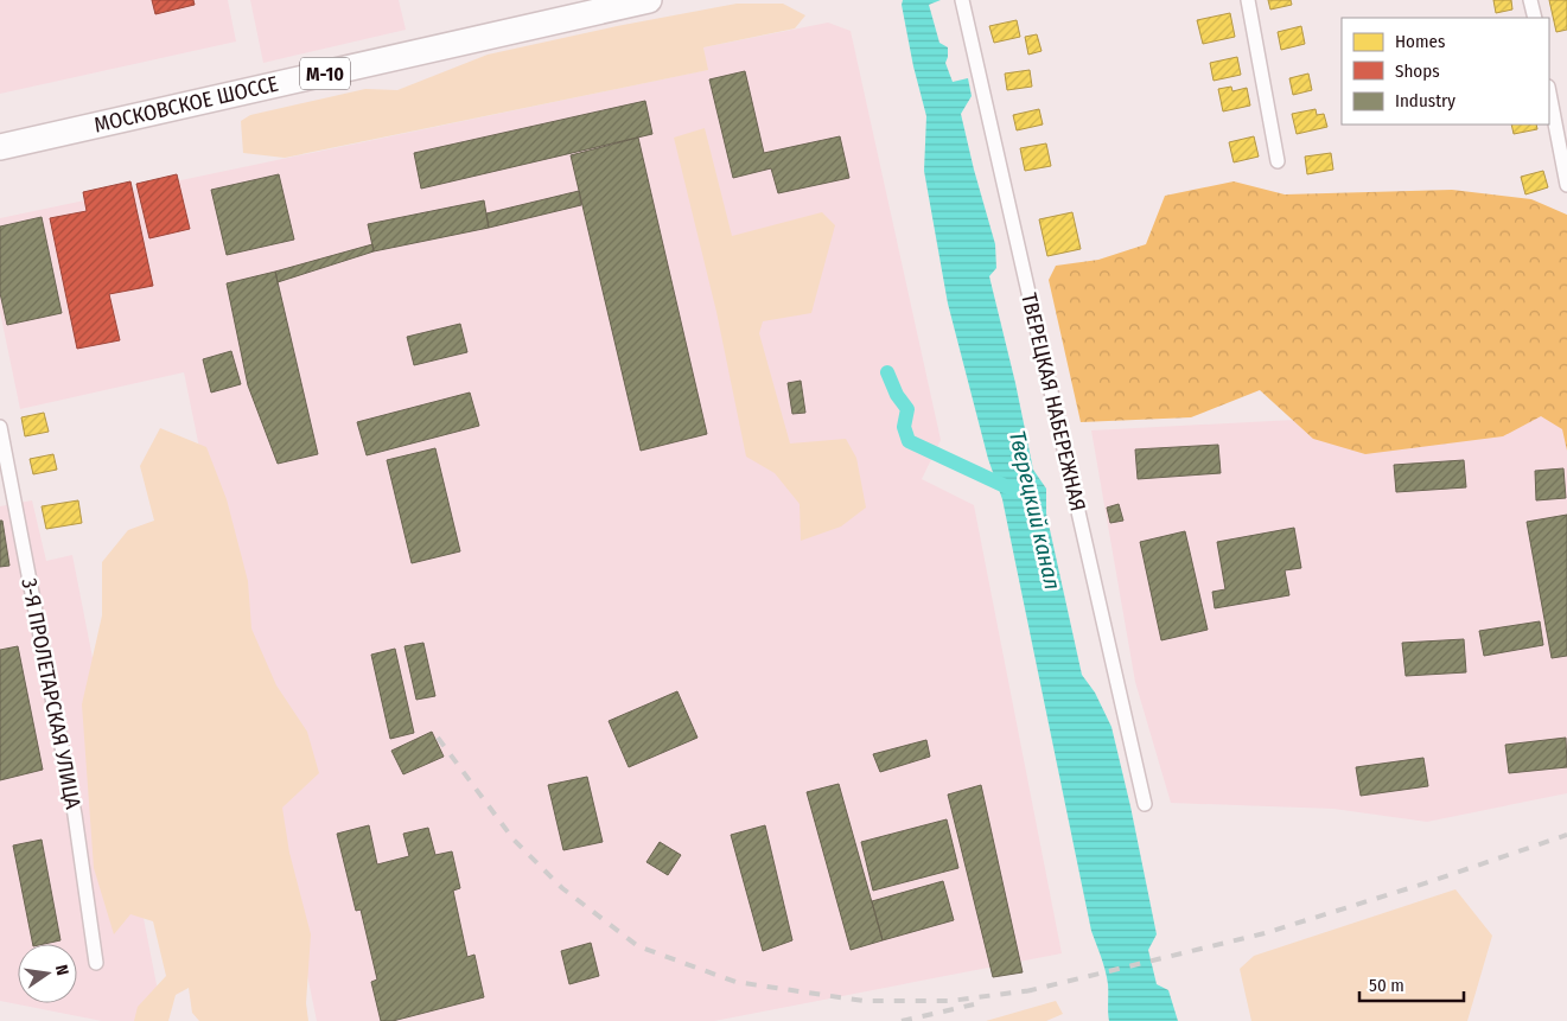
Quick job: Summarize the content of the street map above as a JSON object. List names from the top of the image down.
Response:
{
  "streets": {
    "highway": ["М-10", "МОСКОВСКОЕ ШОССЕ"],
    "street": ["ТВЕРЕЦКАЯ НАБЕРЕЖНАЯ", "3-Я ПРОЛЕТАРСКАЯ УЛИЦА"]
  },
  "water": ["Тверецкий канал"],
  "legend": ["Homes", "Shops", "Industry"],
  "scale_bar": "50 m",
  "north": "right"
}
